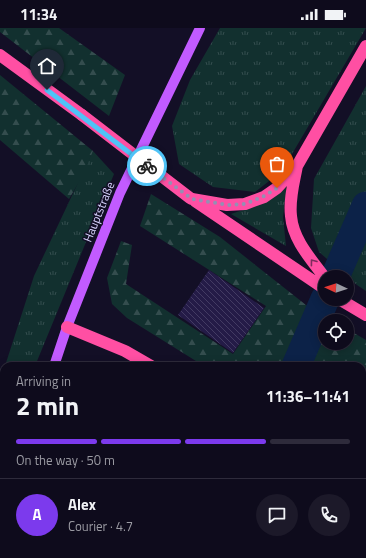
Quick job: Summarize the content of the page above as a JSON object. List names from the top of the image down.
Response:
{
  "streets": {
    "main road": ["Hauptstraße"]
  },
  "north": "left",
  "page": {
    "status": "11:34",
    "heading": ["2 min", "Arriving in", "11:36–11:41"],
    "panel": ["Alex", "Courier · 4.7"],
    "bar": "On the way · 50 m",
    "round": "A"
  }
}
